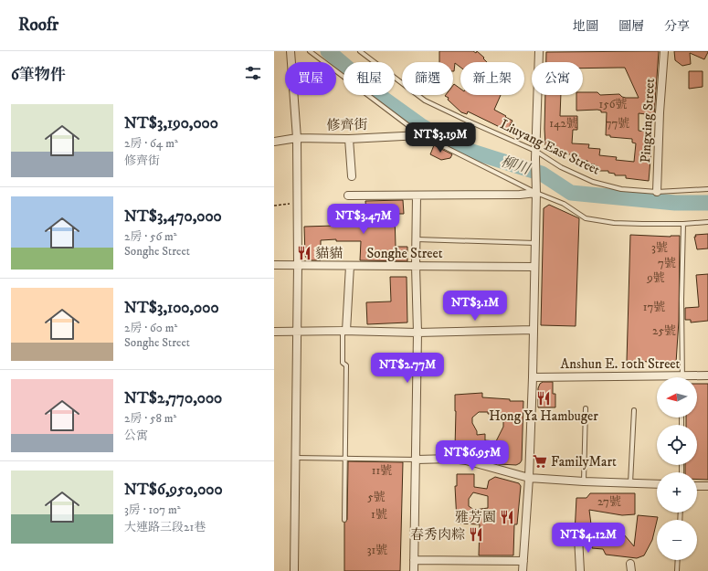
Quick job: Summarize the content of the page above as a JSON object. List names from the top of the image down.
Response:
{
  "streets": {
    "street": [
      "Pingxing Street",
      "修齊街",
      "Songhe Street",
      "Anshun E. 10th Street"
    ],
    "lane": ["Liuyang East Street"]
  },
  "crossings": [
    ["Pingxing Street", "Liuyang East Street"]
  ],
  "water": ["柳川"],
  "places": {
    "restaurant": [
      "貓貓",
      "Hong Ya Hambuger",
      "雅芳園",
      "春秀肉粽"
    ],
    "supermarket": ["FamilyMart"]
  },
  "house_numbers": [
    "156號",
    "142號",
    "77號",
    "3號",
    "7號",
    "9號",
    "17號",
    "25號",
    "11號",
    "5號",
    "27號",
    "1號",
    "31號"
  ],
  "north": "left",
  "page": {
    "header": "Roofr",
    "nav": ["地圖", "圖層", "分享"],
    "heading": "6筆物件",
    "chip": [
      "買屋",
      "租屋",
      "篩選",
      "新上架",
      "公寓"
    ],
    "list": [
      {
        "name": "NT$3,190,000",
        "note": "2房 · 64 m² · 修齊街"
      },
      {
        "name": "NT$3,470,000",
        "note": "2房 · 56 m² · Songhe Street"
      },
      {
        "name": "NT$3,100,000",
        "note": "2房 · 60 m² · Songhe Street"
      },
      {
        "name": "NT$2,770,000",
        "note": "2房 · 58 m² · 公寓"
      },
      {
        "name": "NT$6,950,000",
        "note": "3房 · 107 m² · 大連路三段21巷"
      }
    ],
    "price": [
      "NT$3.19M",
      "NT$3.47M",
      "NT$3.1M",
      "NT$2.77M",
      "NT$6.95M",
      "NT$4.12M"
    ],
    "map_buttons": ["+", "−"]
  }
}
